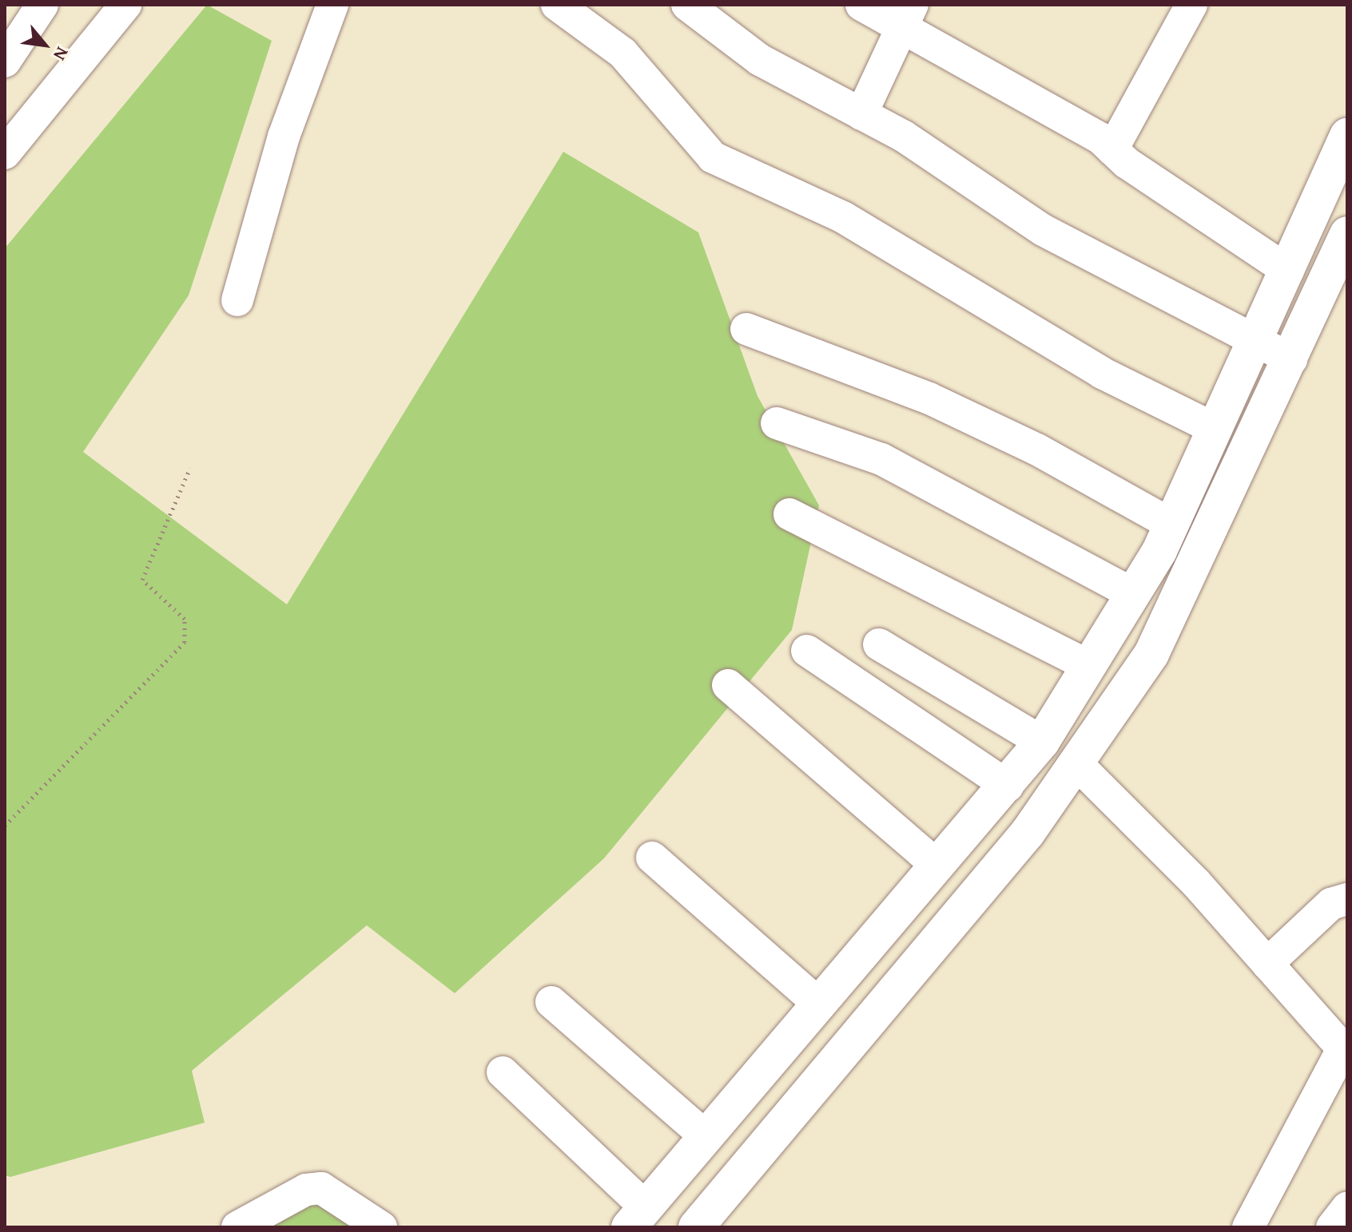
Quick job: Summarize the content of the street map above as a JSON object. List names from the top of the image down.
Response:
{
  "north": "bottom right"
}
